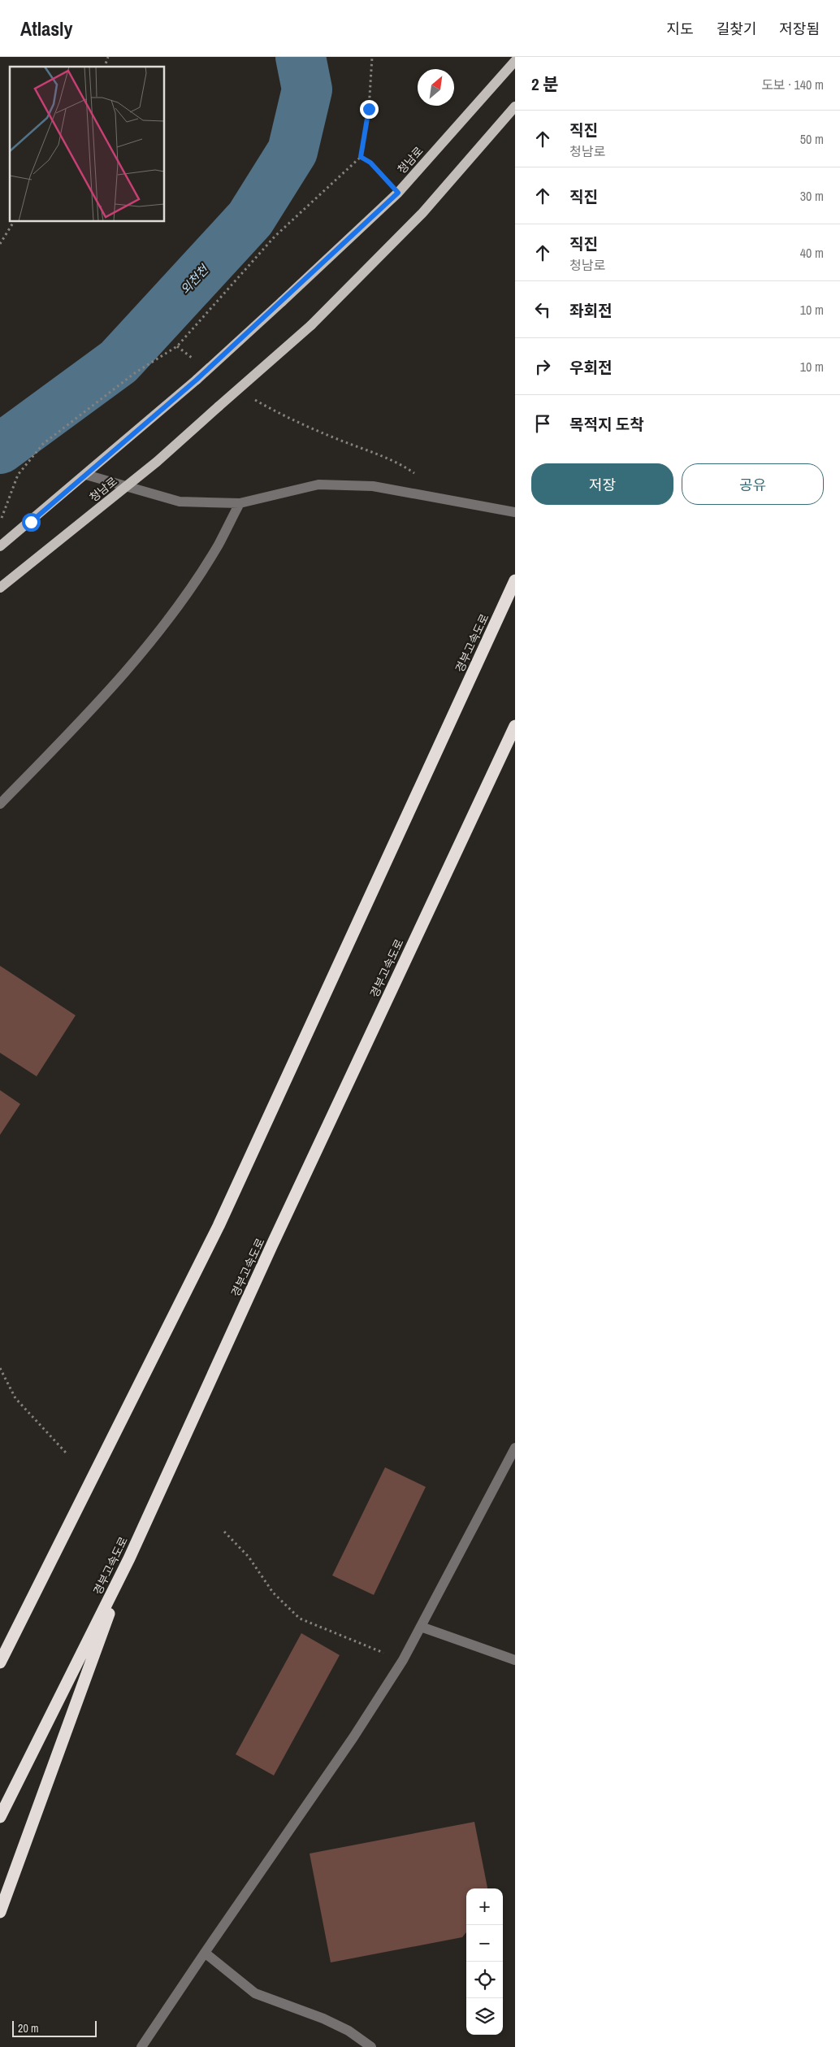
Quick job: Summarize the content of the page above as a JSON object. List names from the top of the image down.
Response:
{
  "streets": {
    "highway": ["경부고속도로"],
    "main road": ["청남로"]
  },
  "water": ["외천천"],
  "scale_bar": "20 m",
  "north": "top right",
  "page": {
    "header": "Atlasly",
    "nav": ["지도", "길찾기", "저장됨"],
    "heading": ["2 분", "도보 · 140 m"],
    "list": [
      ["직진", "청남로", "50 m"],
      ["직진", "30 m"],
      ["직진", "청남로", "40 m"],
      ["좌회전", "10 m"],
      ["우회전", "10 m"],
      "목적지 도착"
    ],
    "buttons": ["저장", "공유"],
    "map_buttons": ["+", "−"],
    "scale": "20 m"
  }
}
